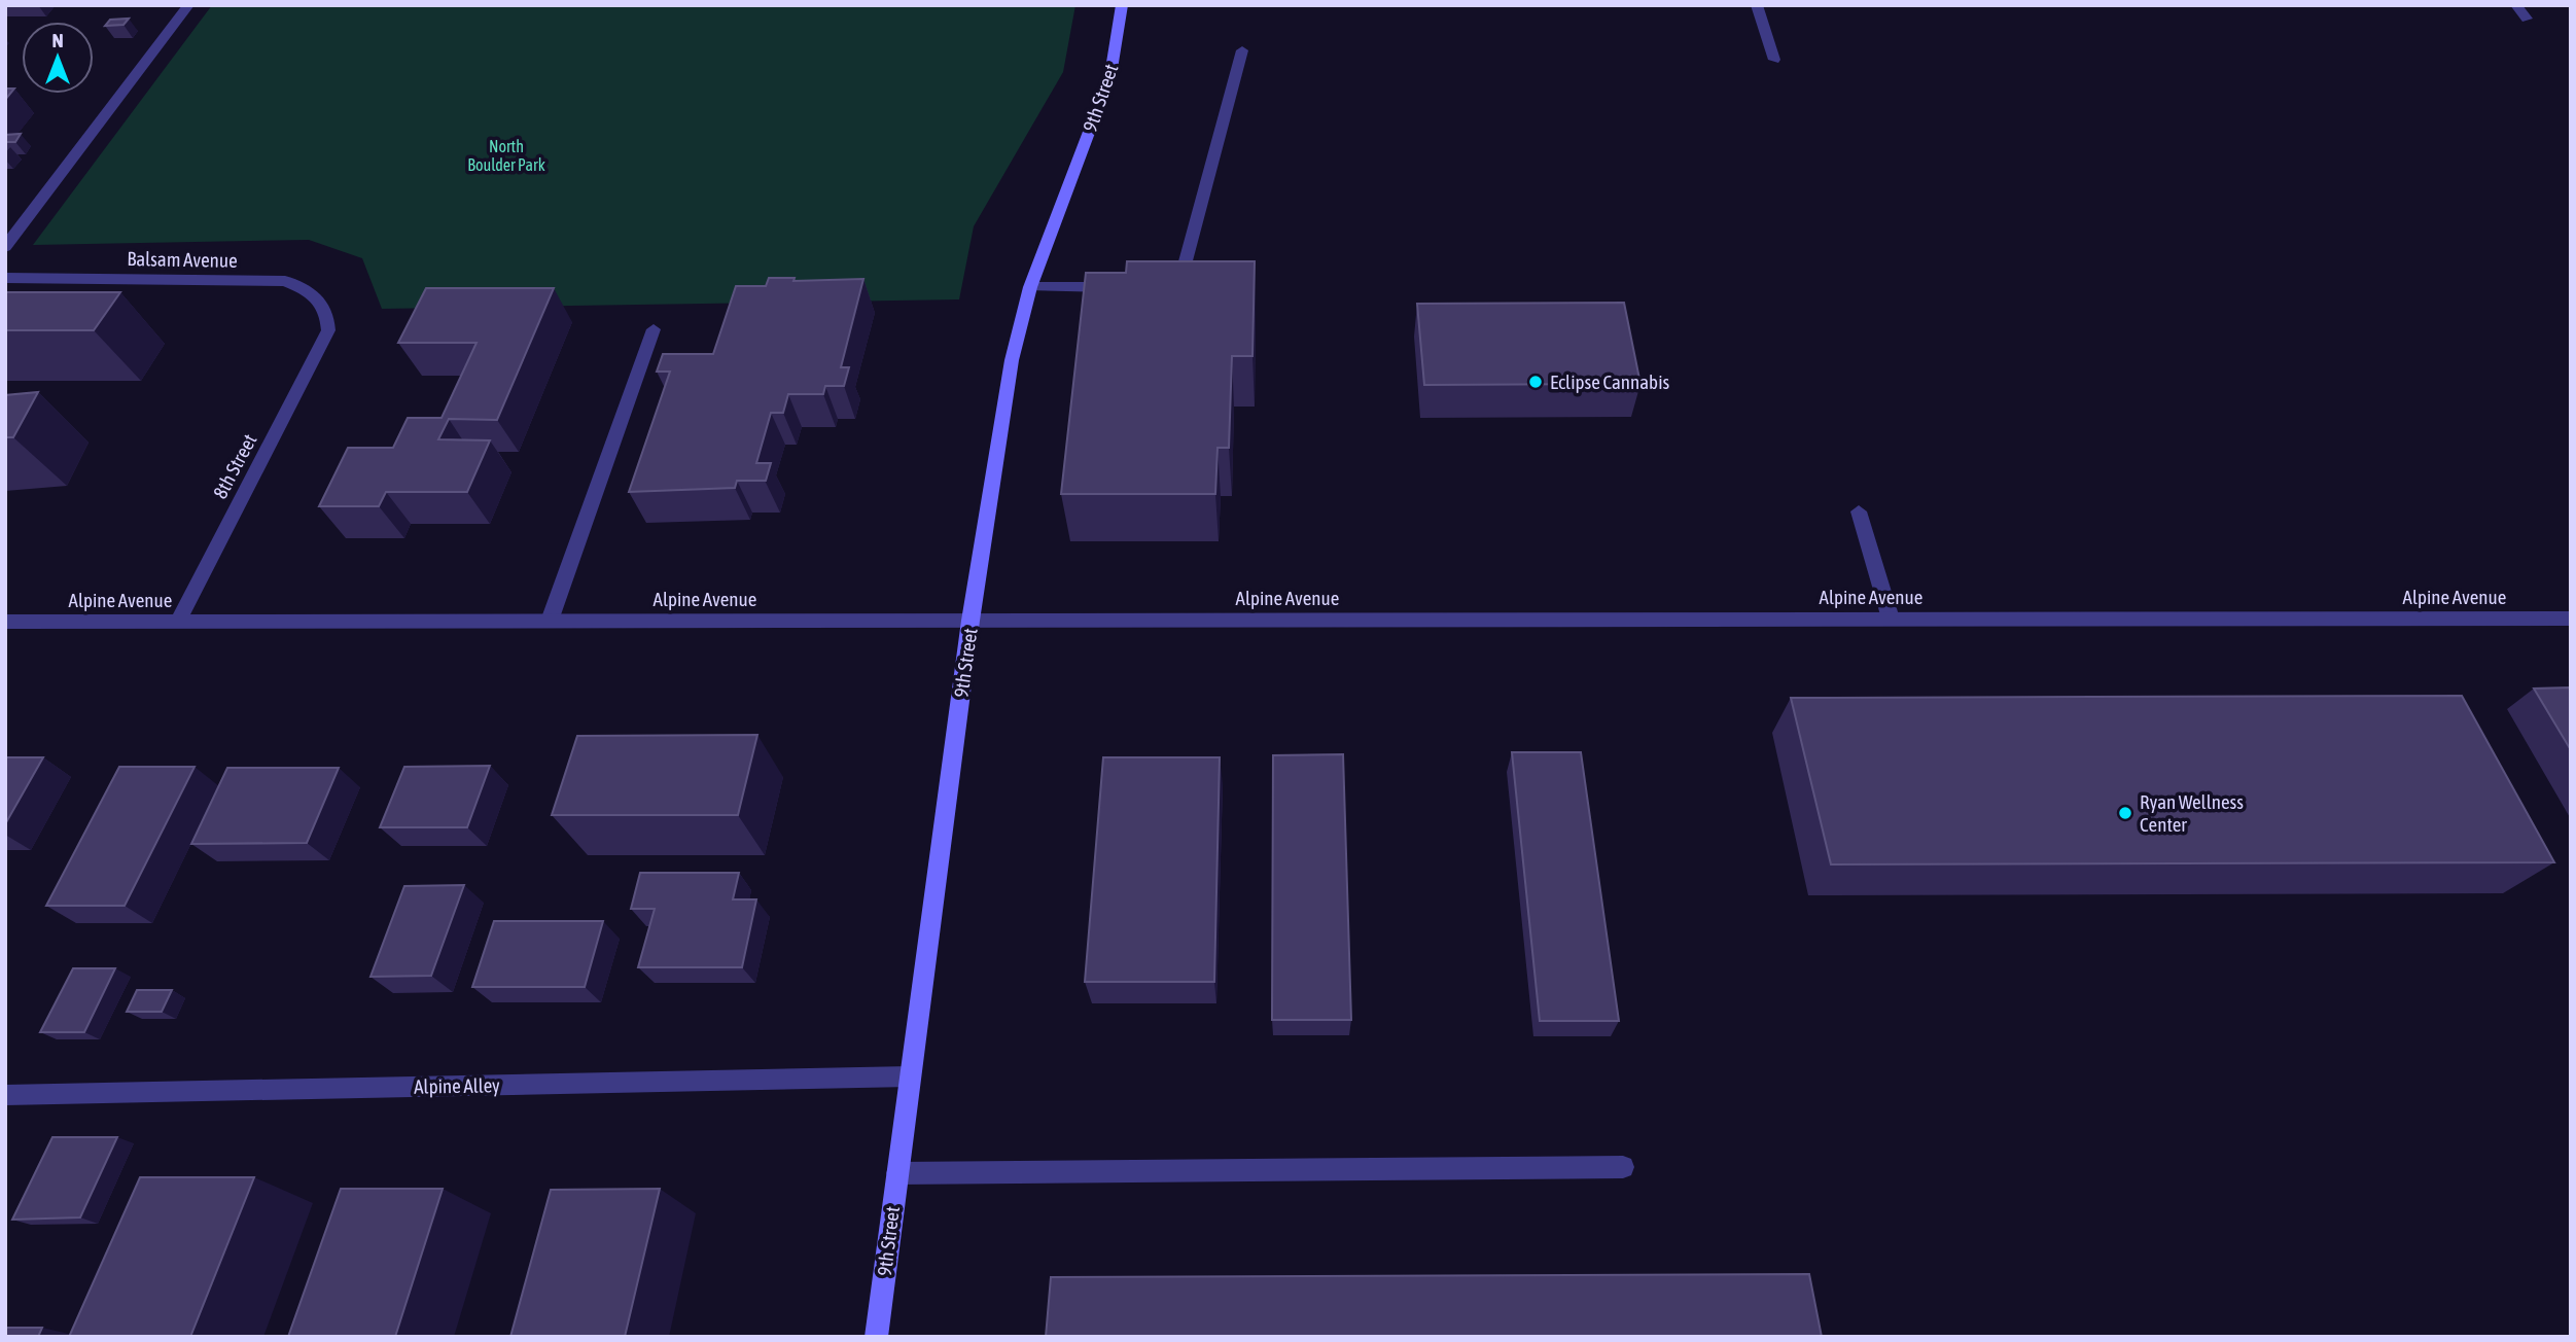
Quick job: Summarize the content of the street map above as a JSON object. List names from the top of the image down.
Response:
{
  "streets": {
    "street": [
      "9th Street",
      "Balsam Avenue",
      "8th Street",
      "Alpine Avenue",
      "Alpine Alley"
    ]
  },
  "crossings": [
    ["9th Street", "Alpine Avenue"],
    ["9th Street", "Alpine Alley"],
    ["Balsam Avenue", "8th Street"],
    ["8th Street", "Alpine Avenue"]
  ],
  "parks": ["North Boulder Park"],
  "places": ["Eclipse Cannabis", "Ryan Wellness Center"],
  "north": "top"
}
